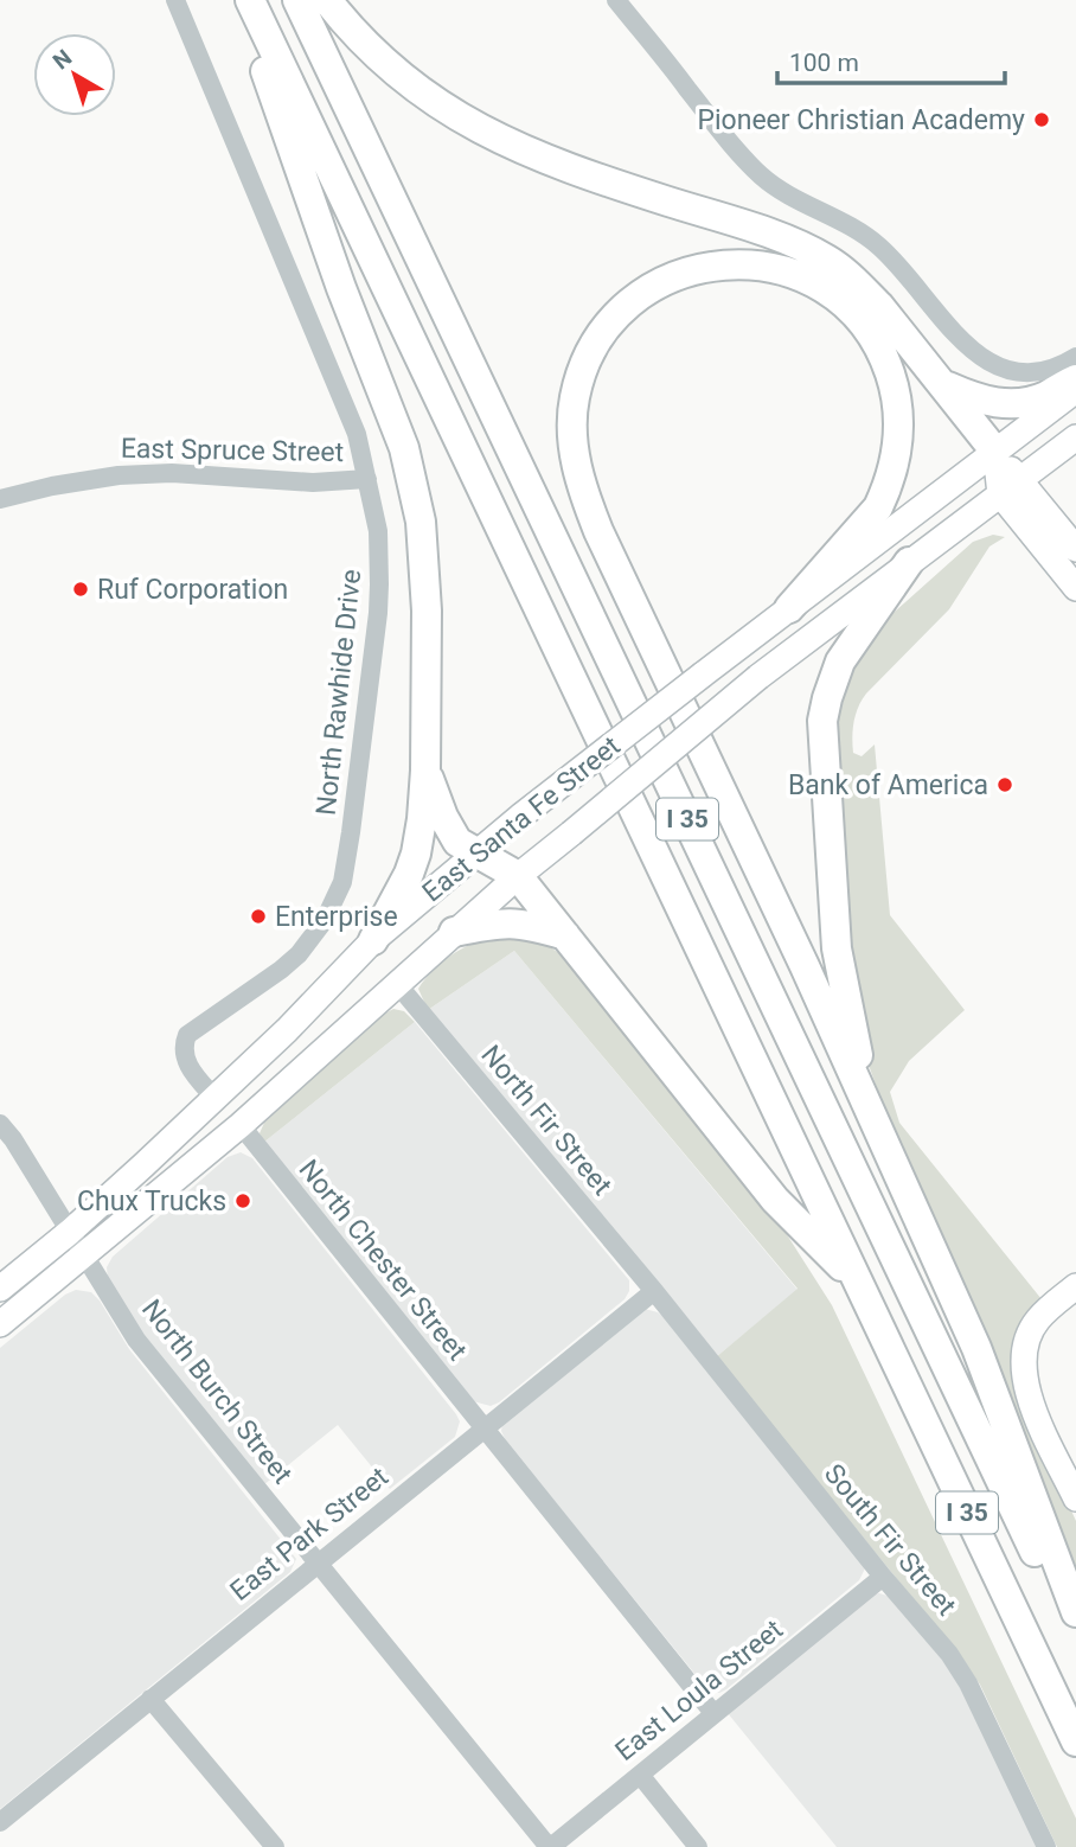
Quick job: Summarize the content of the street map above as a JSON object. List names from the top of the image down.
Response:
{
  "streets": {
    "highway": ["I 35"],
    "main road": ["East Santa Fe Street"],
    "street": [
      "East Spruce Street",
      "North Rawhide Drive",
      "North Fir Street",
      "North Chester Street",
      "North Burch Street",
      "East Park Street",
      "South Fir Street",
      "East Loula Street"
    ]
  },
  "crossings": [
    ["East Spruce Street", "North Rawhide Drive"],
    ["North Rawhide Drive", "East Santa Fe Street"],
    ["East Santa Fe Street", "North Fir Street"],
    ["East Santa Fe Street", "North Chester Street"],
    ["East Santa Fe Street", "North Burch Street"],
    ["North Fir Street", "East Park Street"],
    ["North Fir Street", "South Fir Street"],
    ["North Chester Street", "East Park Street"],
    ["North Chester Street", "East Loula Street"],
    ["North Burch Street", "East Park Street"],
    ["North Burch Street", "East Loula Street"],
    ["East Park Street", "South Fir Street"],
    ["South Fir Street", "East Loula Street"]
  ],
  "places": [
    "Pioneer Christian Academy",
    "Ruf Corporation",
    "Bank of America",
    "Enterprise",
    "Chux Trucks"
  ],
  "scale_bar": "100 m",
  "north": "top left"
}
